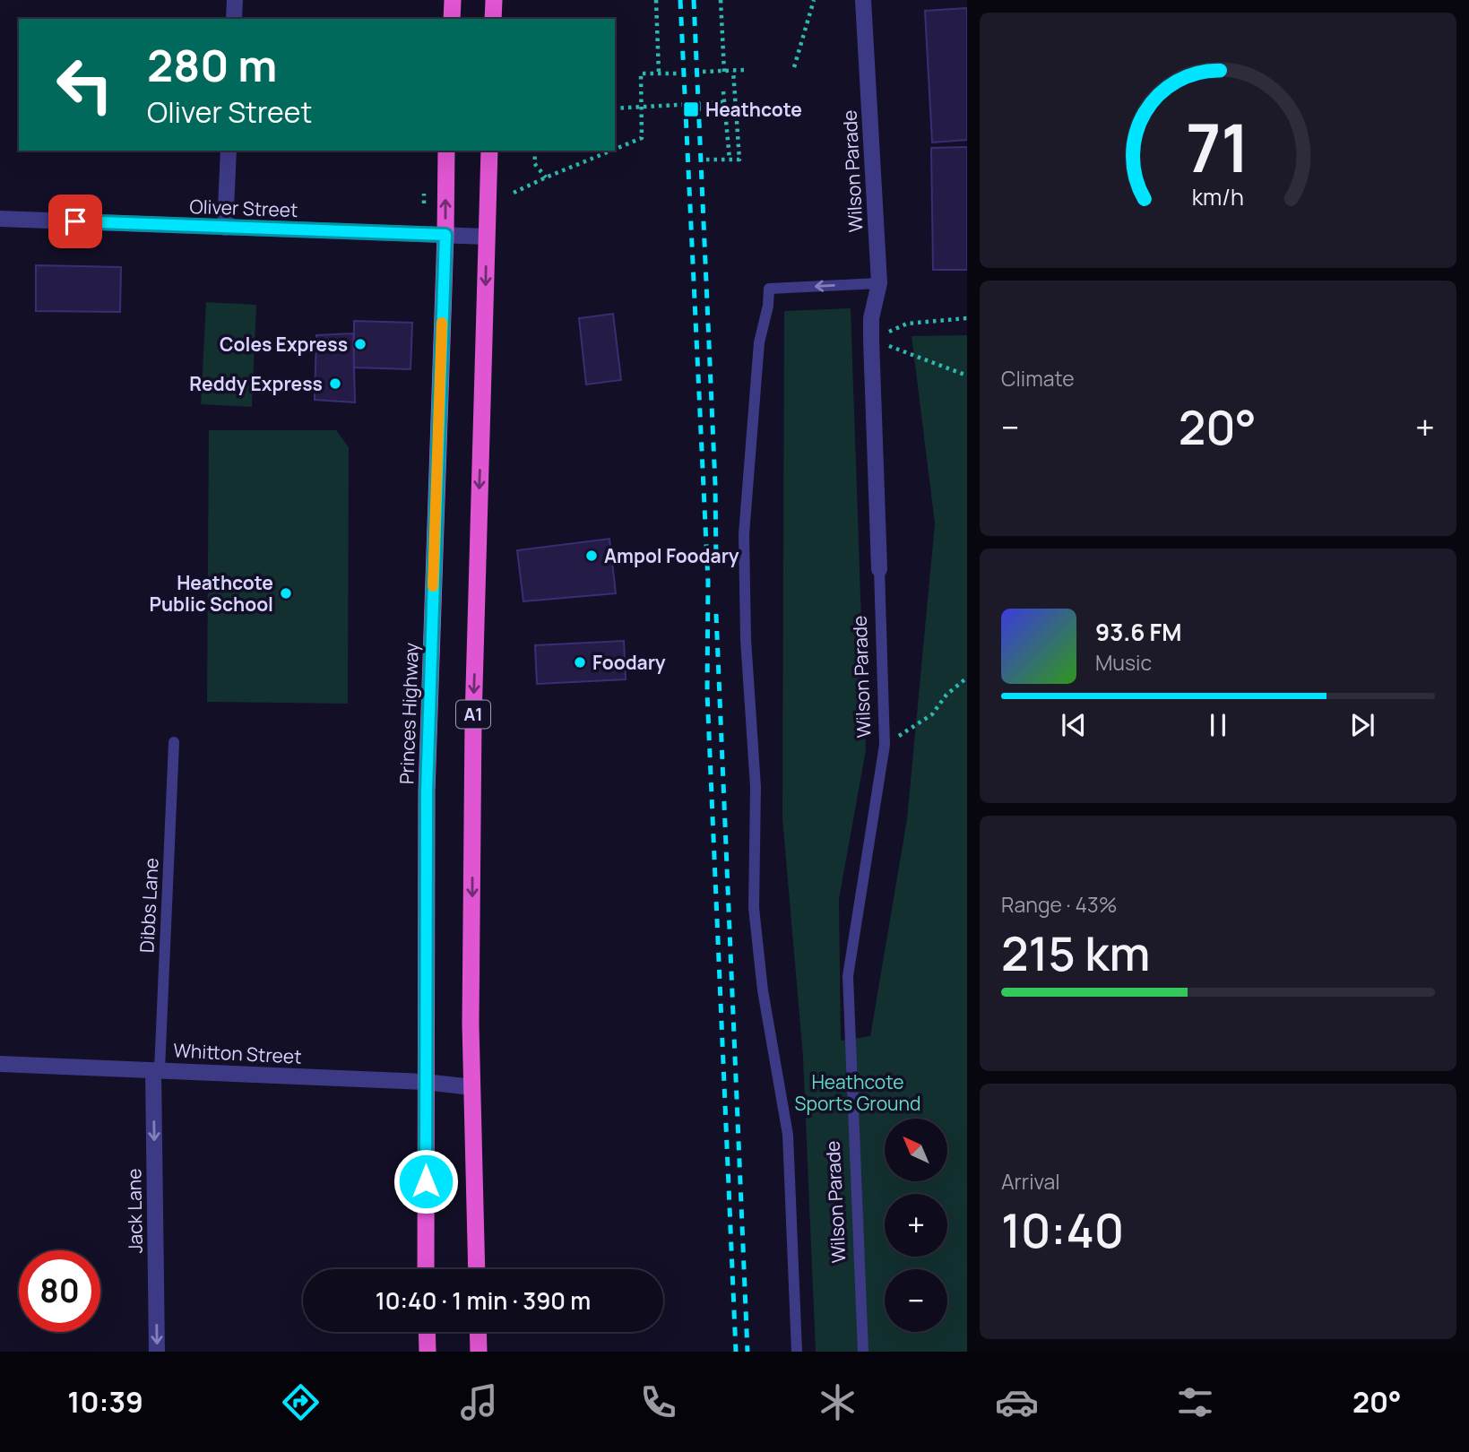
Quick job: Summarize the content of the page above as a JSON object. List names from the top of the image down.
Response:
{
  "streets": {
    "highway": ["Princes Highway", "A1"],
    "street": [
      "Wilson Parade",
      "Oliver Street",
      "Whitton Street",
      "Jack Lane"
    ],
    "lane": ["Dibbs Lane"]
  },
  "crossings": [
    ["Oliver Street", "Princes Highway"],
    ["Oliver Street", "A1"],
    ["Princes Highway", "Whitton Street"],
    ["A1", "Whitton Street"],
    ["Dibbs Lane", "Whitton Street"],
    ["Dibbs Lane", "Jack Lane"],
    ["Whitton Street", "Jack Lane"]
  ],
  "one_way": ["Jack Lane"],
  "parks": ["Heathcote Sports Ground"],
  "places": {
    "transit": ["Heathcote"],
    "other": [
      "Coles Express",
      "Reddy Express",
      "Ampol Foodary",
      "Heathcote Public School",
      "Foodary"
    ]
  },
  "north": "top left",
  "page": {
    "turn": ["280 m", "Oliver Street"],
    "tile": [
      "Climate",
      ["Range · 43%", "215 km"],
      ["Arrival", "10:40"]
    ],
    "heat": ["−", "20°", "+"],
    "song": ["93.6 FM", "Music"],
    "map_buttons": ["+", "−"],
    "limit": "80",
    "trip": "10:40 · 1 min · 390 m",
    "tabs": ["10:39", "20°"],
    "gauge": ["71", "km/h"]
  }
}
